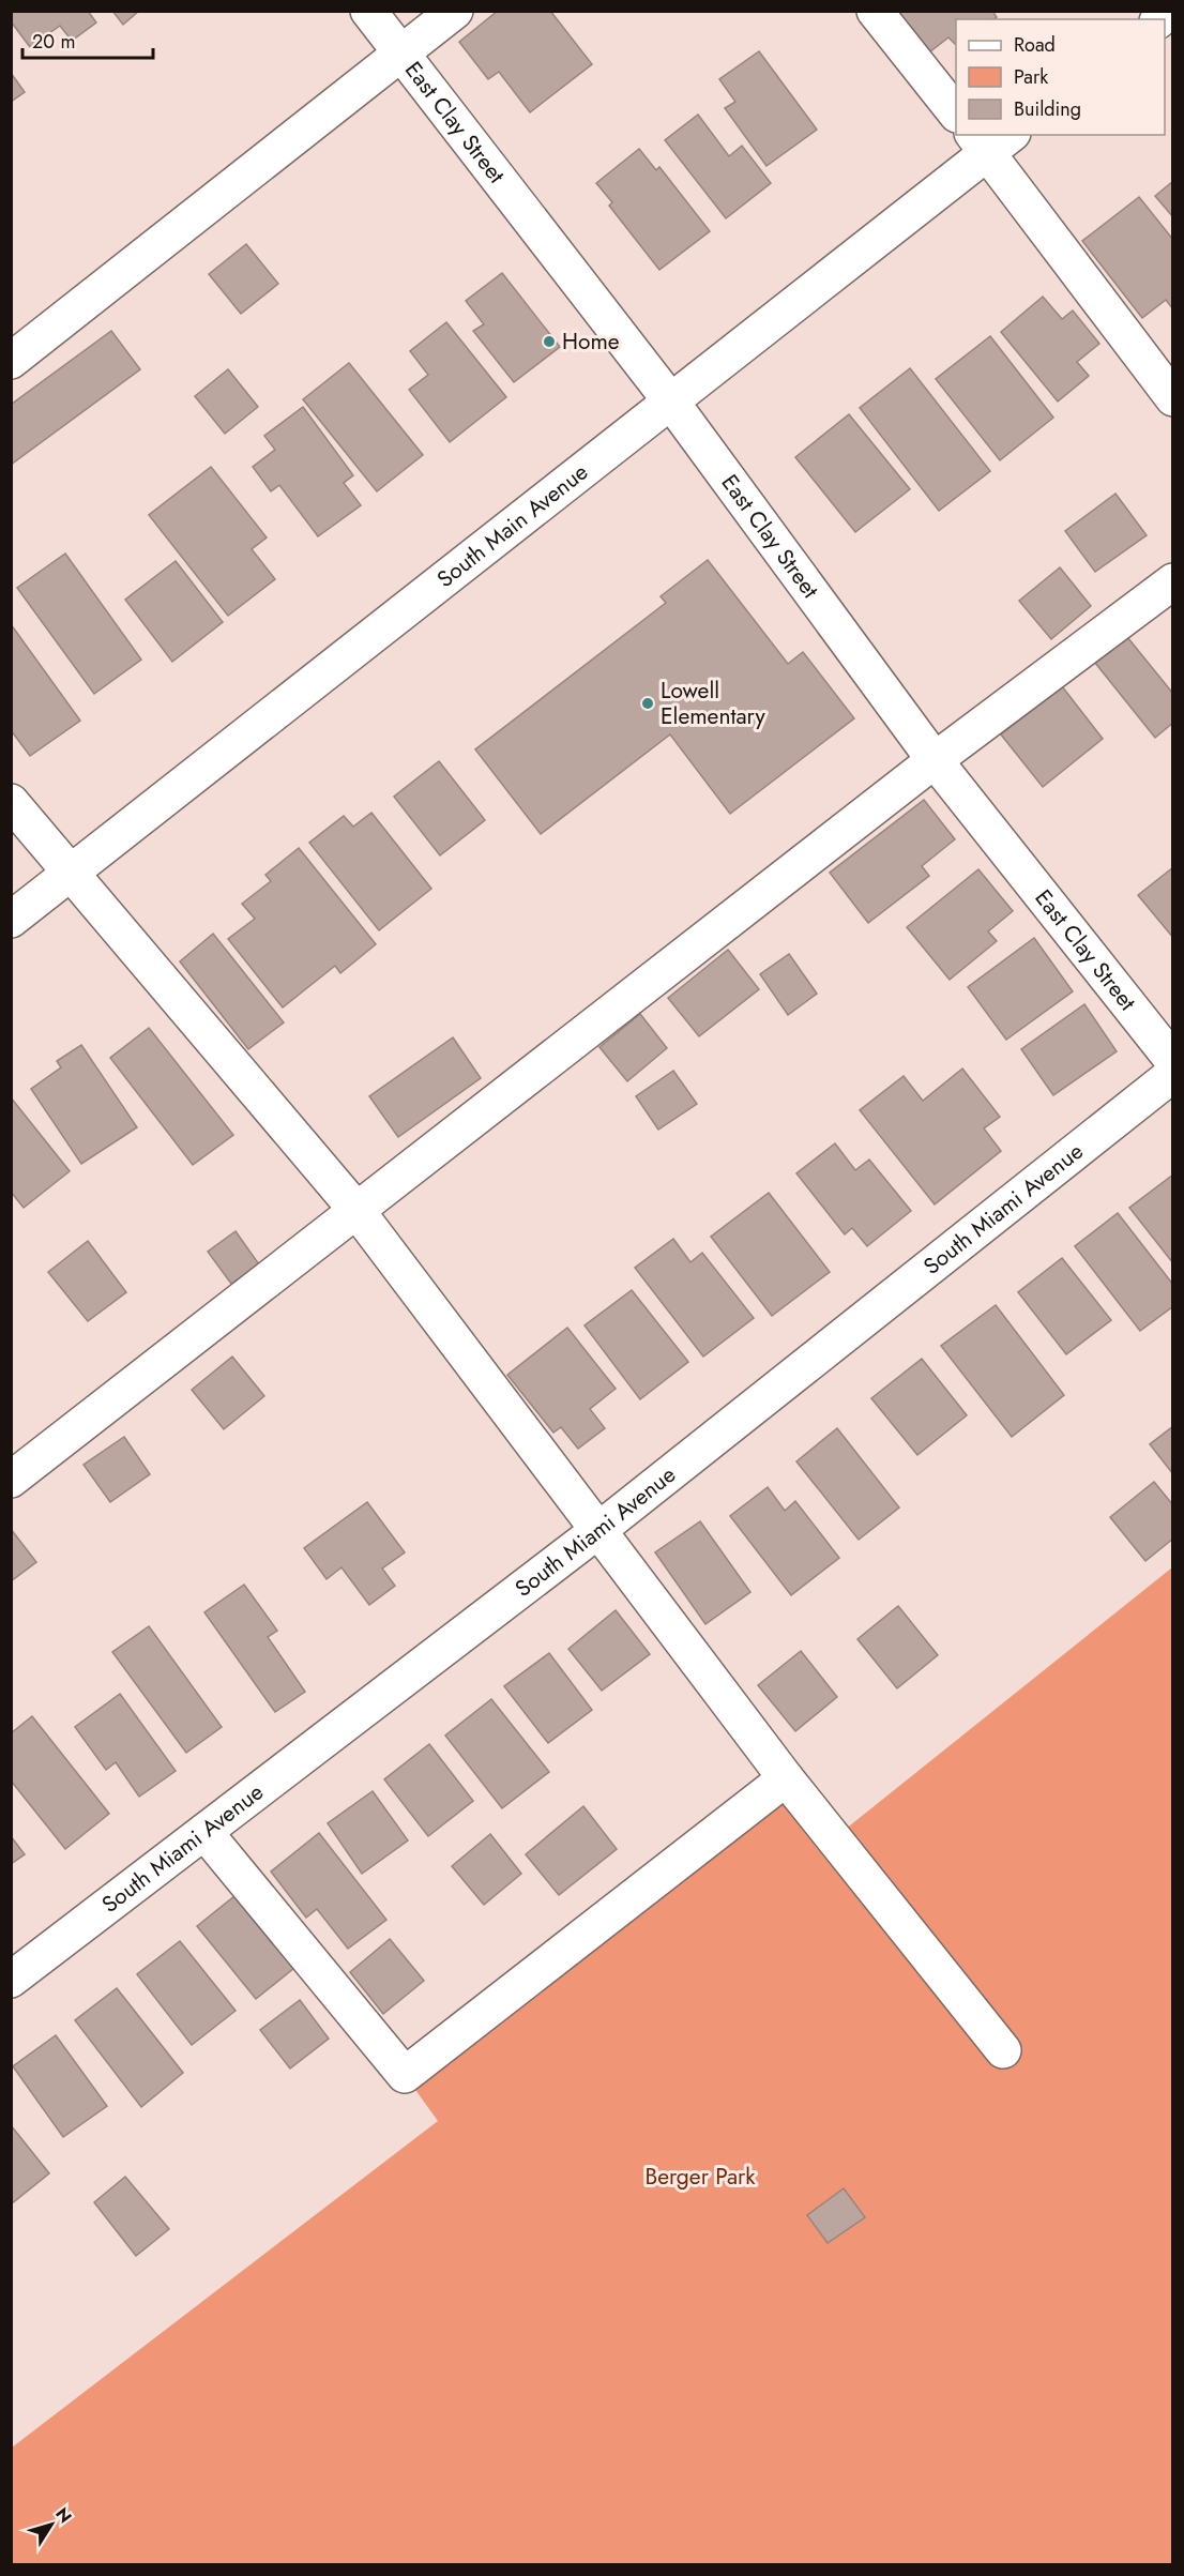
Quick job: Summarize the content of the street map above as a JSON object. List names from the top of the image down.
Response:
{
  "streets": {
    "street": ["East Clay Street", "South Main Avenue", "South Miami Avenue"]
  },
  "crossings": [
    ["East Clay Street", "South Main Avenue"]
  ],
  "parks": ["Berger Park"],
  "places": ["Home", "Lowell Elementary"],
  "legend": ["Road", "Park", "Building"],
  "scale_bar": "20 m",
  "north": "top right"
}
